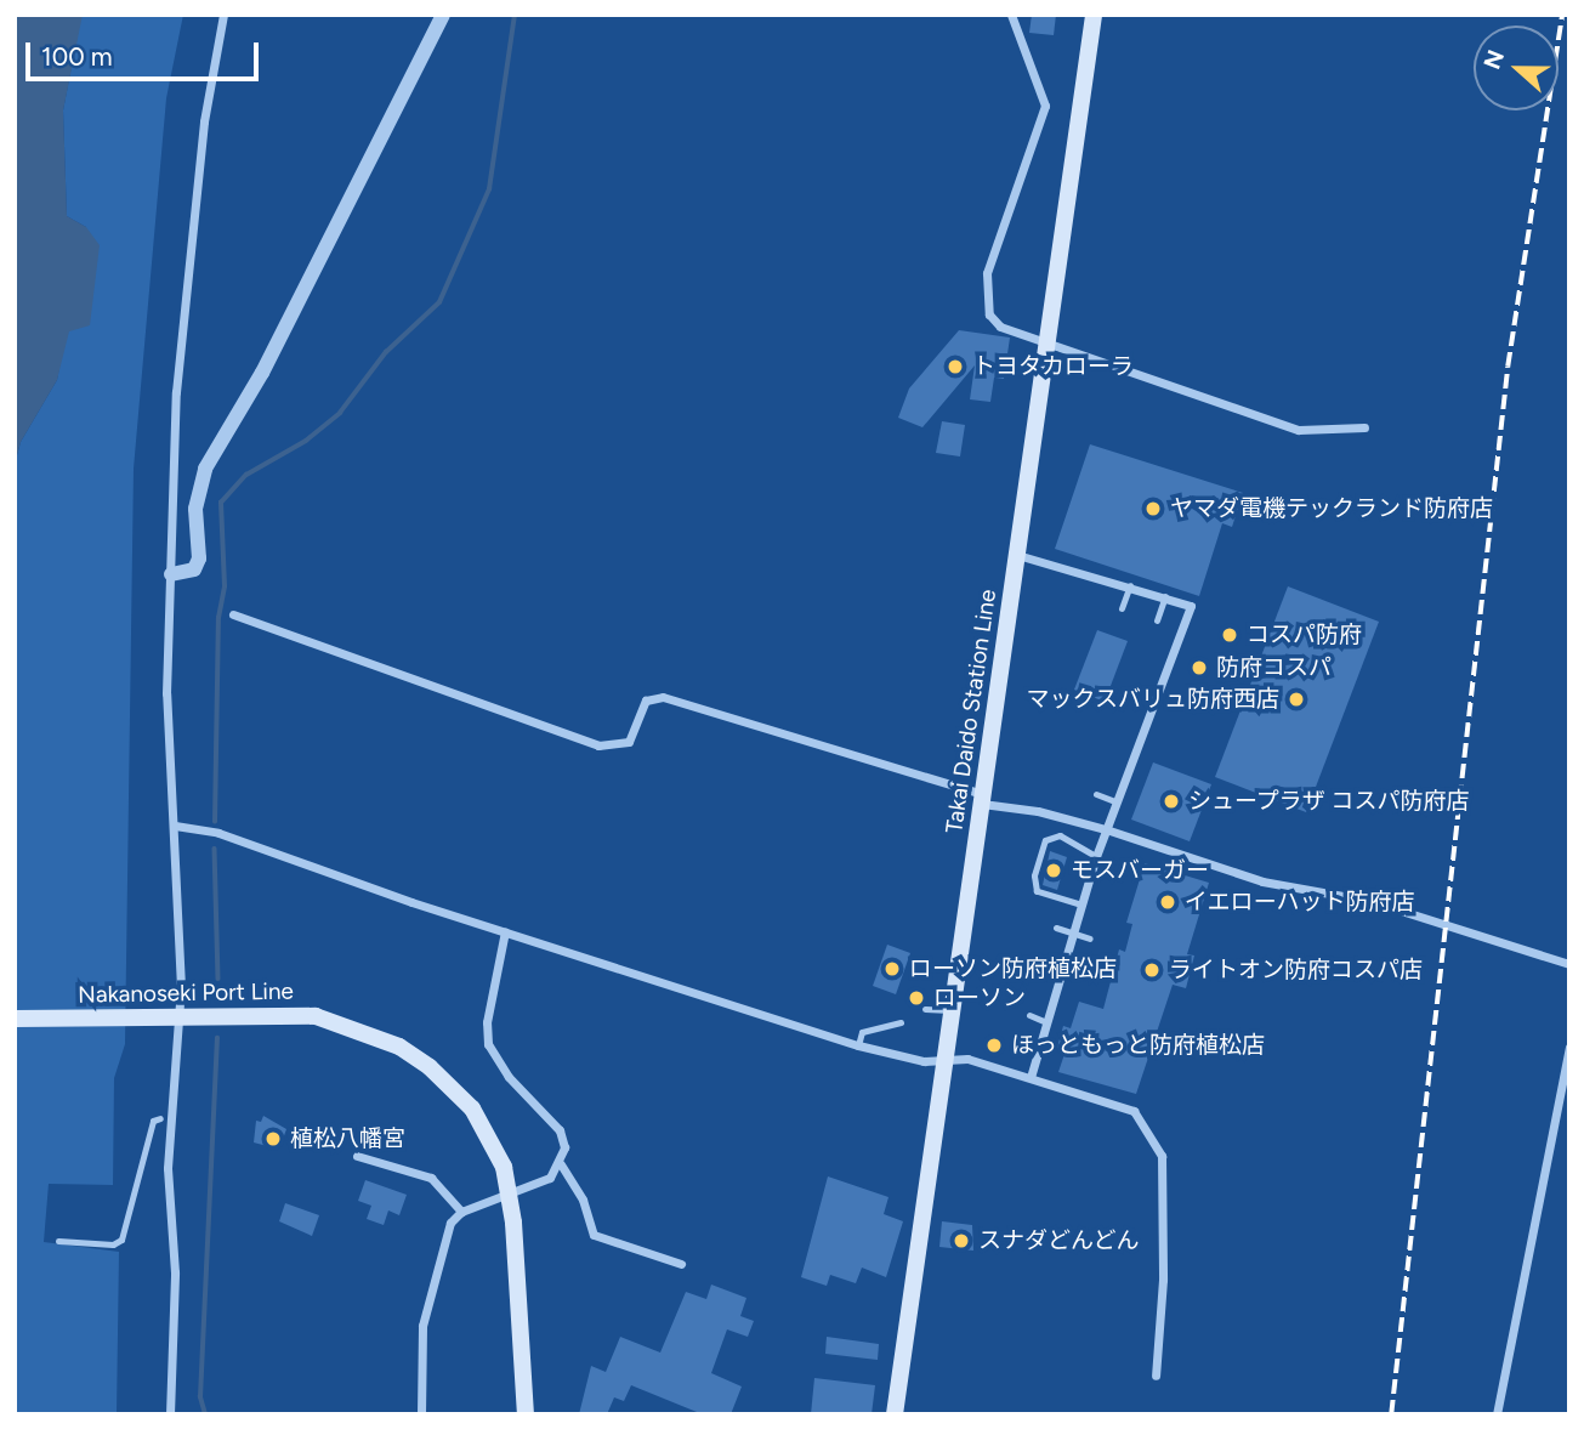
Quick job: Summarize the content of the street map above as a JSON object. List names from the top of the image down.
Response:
{
  "streets": {
    "main road": ["Takai Daido Station Line", "Nakanoseki Port Line"]
  },
  "places": [
    "トヨタカローラ",
    "ヤマダ電機テックランド防府店",
    "コスパ防府",
    "防府コスパ",
    "マックスバリュ防府西店",
    "シュープラザ コスパ防府店",
    "モスバーガー",
    "イエローハット防府店",
    "ローソン防府植松店",
    "ライトオン防府コスパ店",
    "ローソン",
    "ほっともっと防府植松店",
    "植松八幡宮",
    "スナダどんどん"
  ],
  "scale_bar": "100 m",
  "north": "left"
}
